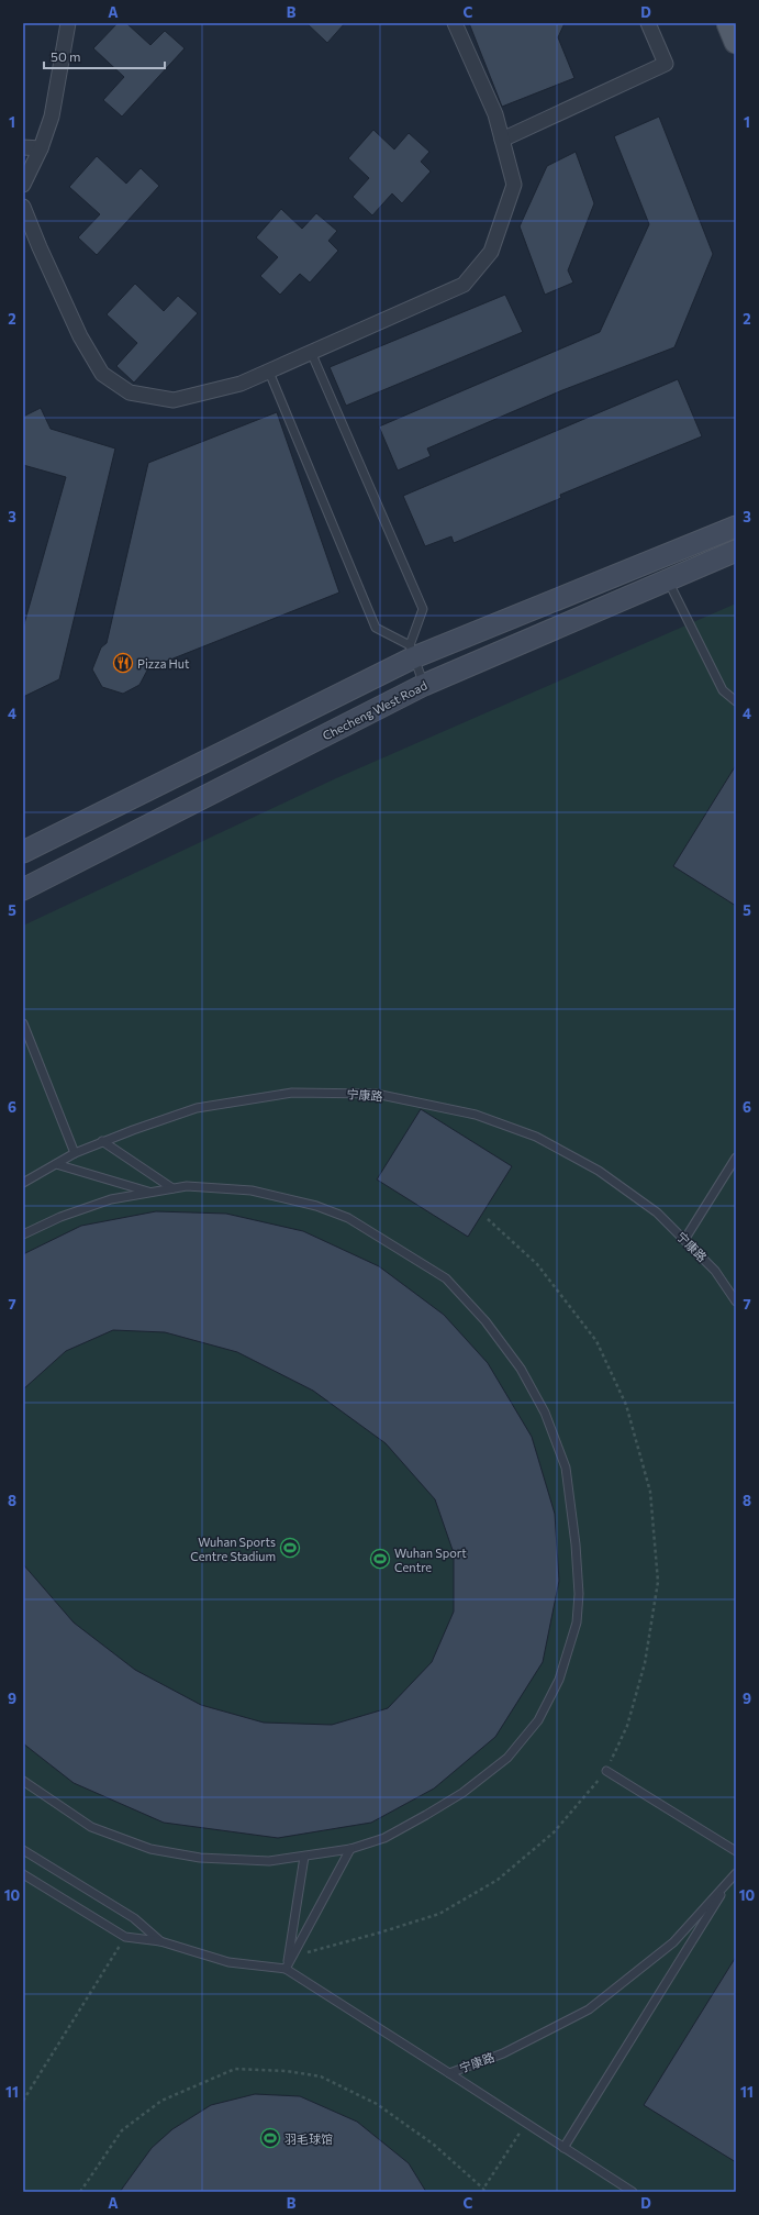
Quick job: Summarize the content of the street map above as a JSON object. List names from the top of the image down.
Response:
{
  "streets": {
    "main road": ["Checheng West Road"],
    "lane": ["宁康路"]
  },
  "places": {
    "restaurant": ["Pizza Hut"],
    "sports": ["Wuhan Sports Centre Stadium", "Wuhan Sport Centre", "羽毛球馆"]
  },
  "scale_bar": "50 m",
  "grid": {
    "columns": [
      "A",
      "B",
      "C",
      "D"
    ],
    "rows": [
      "1",
      "2",
      "3",
      "4",
      "5",
      "6",
      "7",
      "8",
      "9",
      "10",
      "11"
    ]
  }
}
